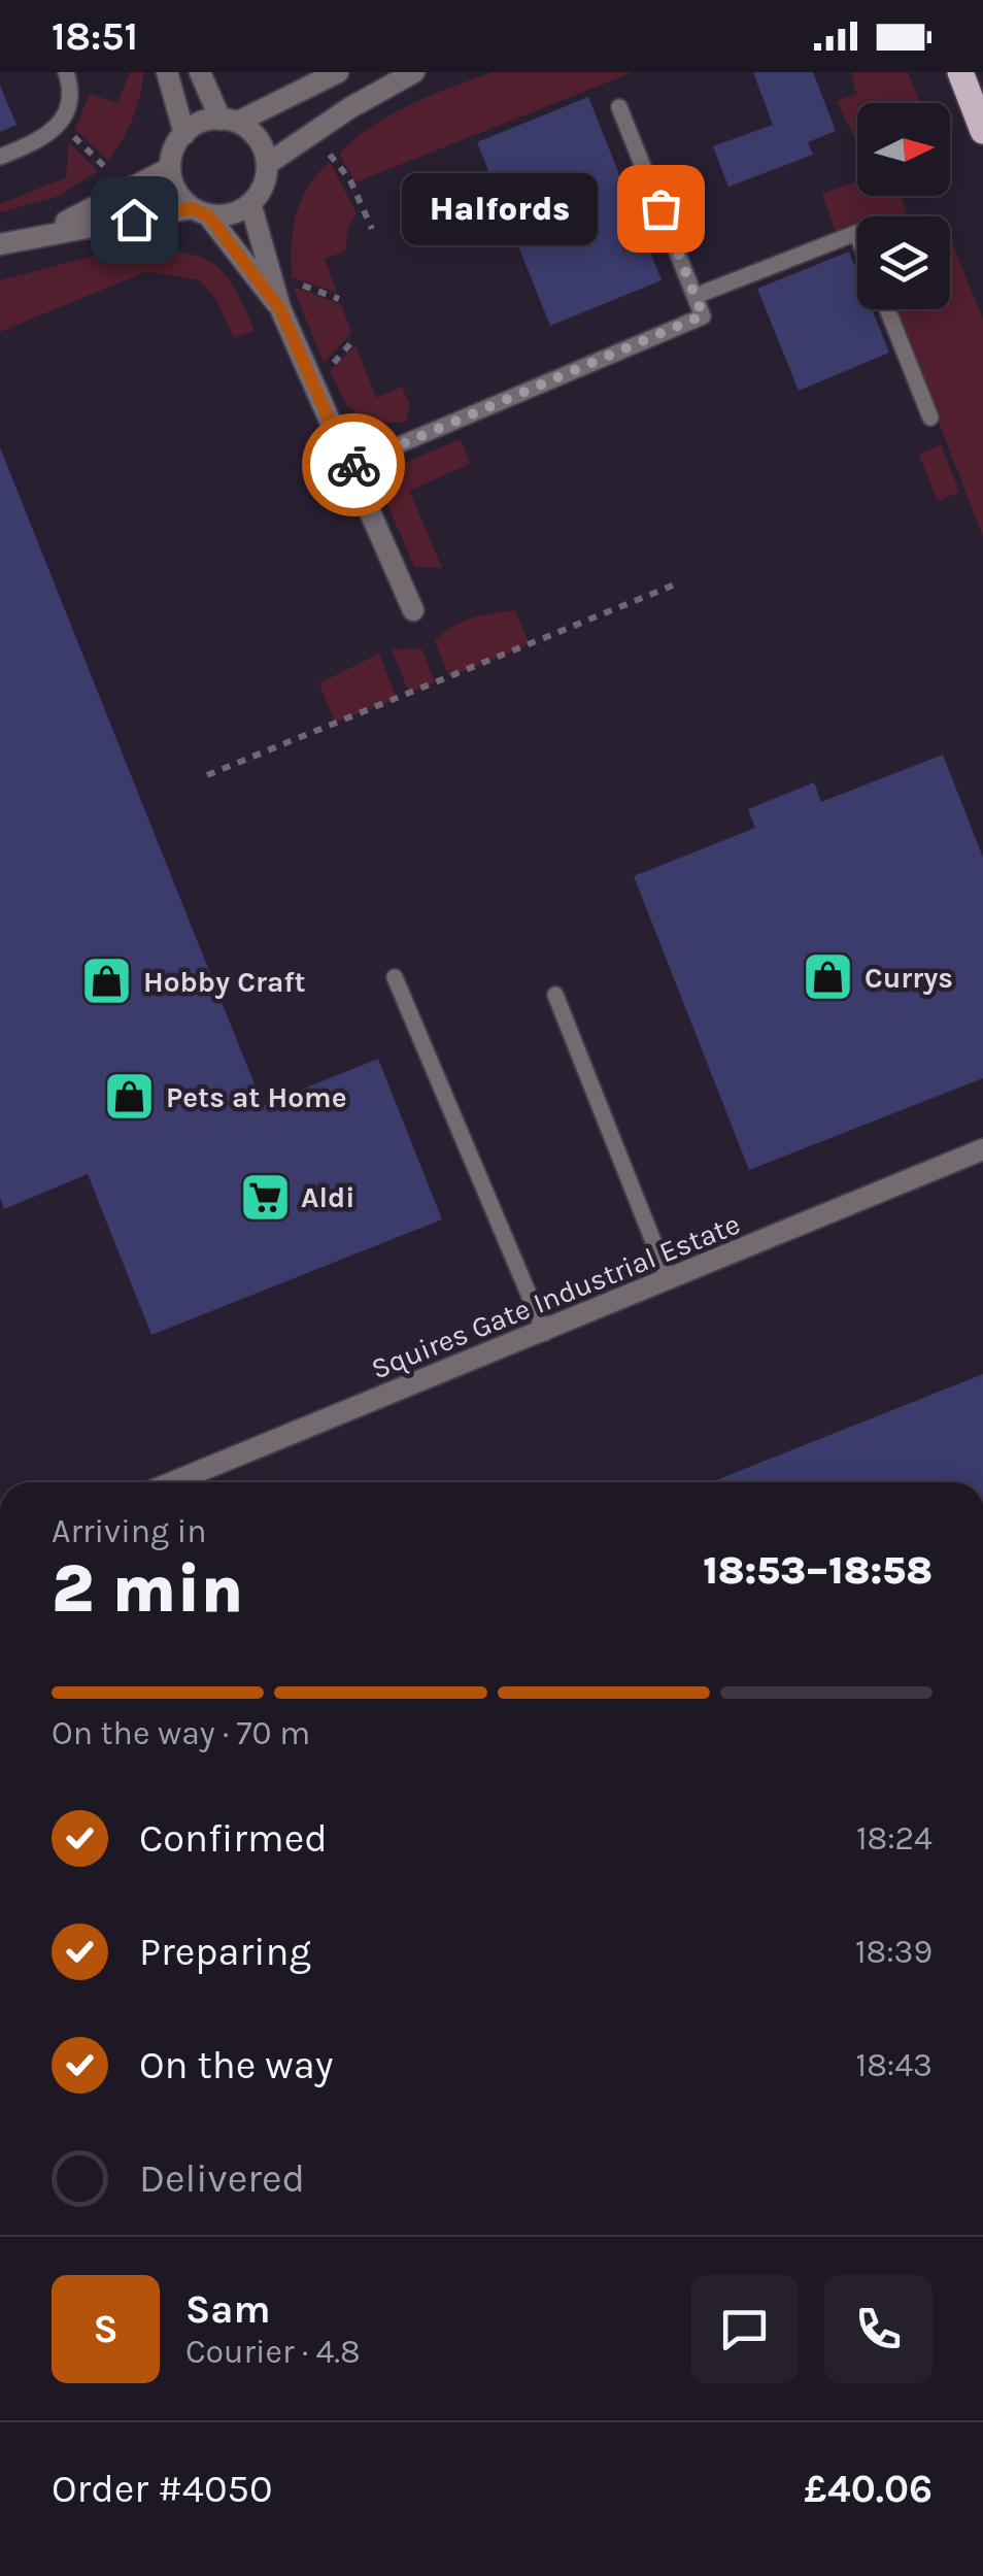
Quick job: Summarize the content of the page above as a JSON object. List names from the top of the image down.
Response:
{
  "streets": {
    "street": ["Squires Gate Industrial Estate"]
  },
  "places": {
    "other": ["Halfords"],
    "shop": ["Currys", "Hobby Craft", "Pets at Home"],
    "supermarket": ["Aldi"]
  },
  "north": "right",
  "page": {
    "status": "18:51",
    "bubble": "Halfords",
    "heading": ["2 min", "Arriving in", "18:53–18:58"],
    "panel": [
      "Sam",
      "Courier · 4.8",
      "Order #4050",
      "£40.06"
    ],
    "bar": "On the way · 70 m",
    "list": [
      ["Confirmed", "18:24"],
      ["Preparing", "18:39"],
      ["On the way", "18:43"],
      "Delivered"
    ],
    "round": "S"
  }
}
